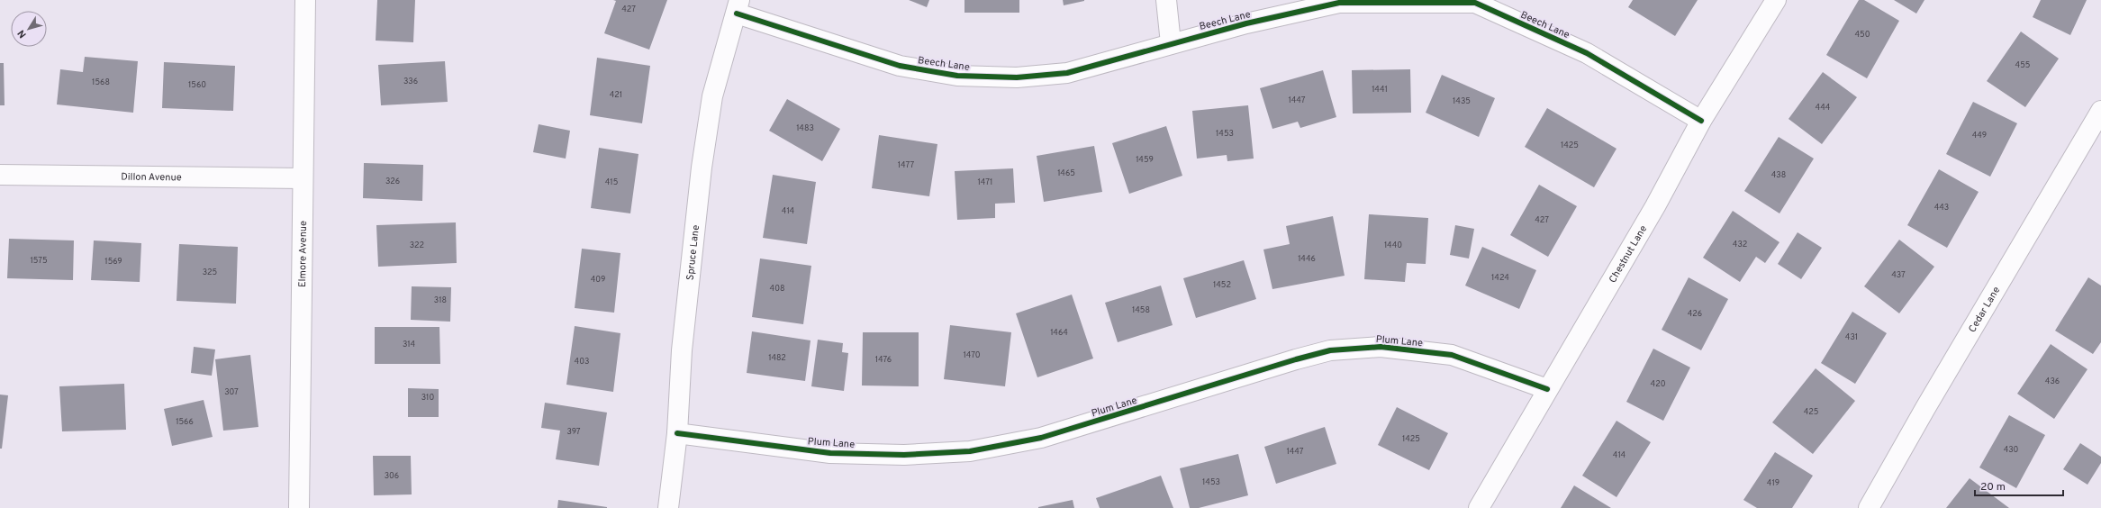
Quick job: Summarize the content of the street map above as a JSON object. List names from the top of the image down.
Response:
{
  "streets": {
    "street": [
      "Beech Lane",
      "Dillon Avenue",
      "Spruce Lane",
      "Elmore Avenue",
      "Chestnut Lane",
      "Cedar Lane",
      "Plum Lane"
    ]
  },
  "crossings": [
    ["Beech Lane", "Spruce Lane"],
    ["Beech Lane", "Chestnut Lane"],
    ["Dillon Avenue", "Elmore Avenue"],
    ["Spruce Lane", "Plum Lane"],
    ["Chestnut Lane", "Plum Lane"]
  ],
  "house_numbers": [
    "427",
    "450",
    "455",
    "336",
    "1568",
    "1560",
    "1441",
    "421",
    "1447",
    "1435",
    "444",
    "1483",
    "1453",
    "449",
    "1425",
    "1459",
    "1477",
    "1465",
    "438",
    "326",
    "415",
    "1471",
    "443",
    "414",
    "427",
    "432",
    "322",
    "1440",
    "1446",
    "1575",
    "1569",
    "325",
    "437",
    "1424",
    "409",
    "1452",
    "408",
    "318",
    "1458",
    "426",
    "1464",
    "431",
    "314",
    "1470",
    "1482",
    "1476",
    "403",
    "436",
    "420",
    "307",
    "310",
    "425",
    "1566",
    "397",
    "1425",
    "430",
    "1447",
    "414",
    "306",
    "1453",
    "419"
  ],
  "scale_bar": "20 m",
  "north": "bottom left"
}
